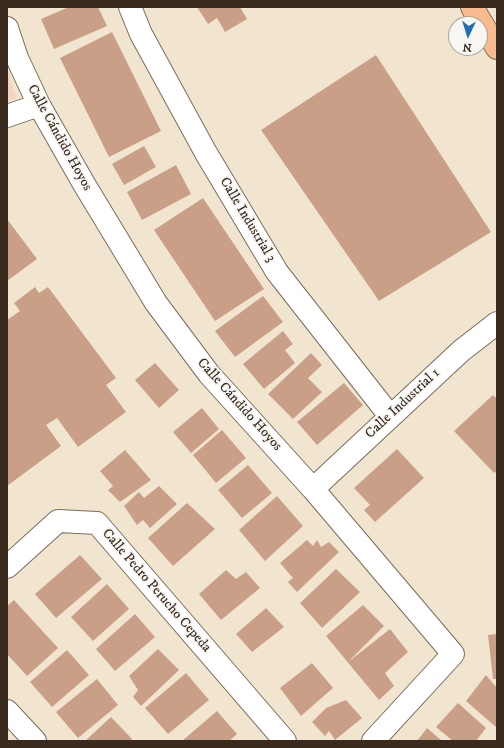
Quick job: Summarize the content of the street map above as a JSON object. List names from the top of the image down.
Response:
{
  "streets": {
    "street": [
      "Calle Cándido Hoyos",
      "Calle Industrial 3",
      "Calle Industrial 1",
      "Calle Pedro Perucho Cepeda"
    ]
  },
  "crossings": [
    ["Calle Cándido Hoyos", "Calle Industrial 1"],
    ["Calle Industrial 3", "Calle Industrial 1"]
  ],
  "north": "bottom"
}
